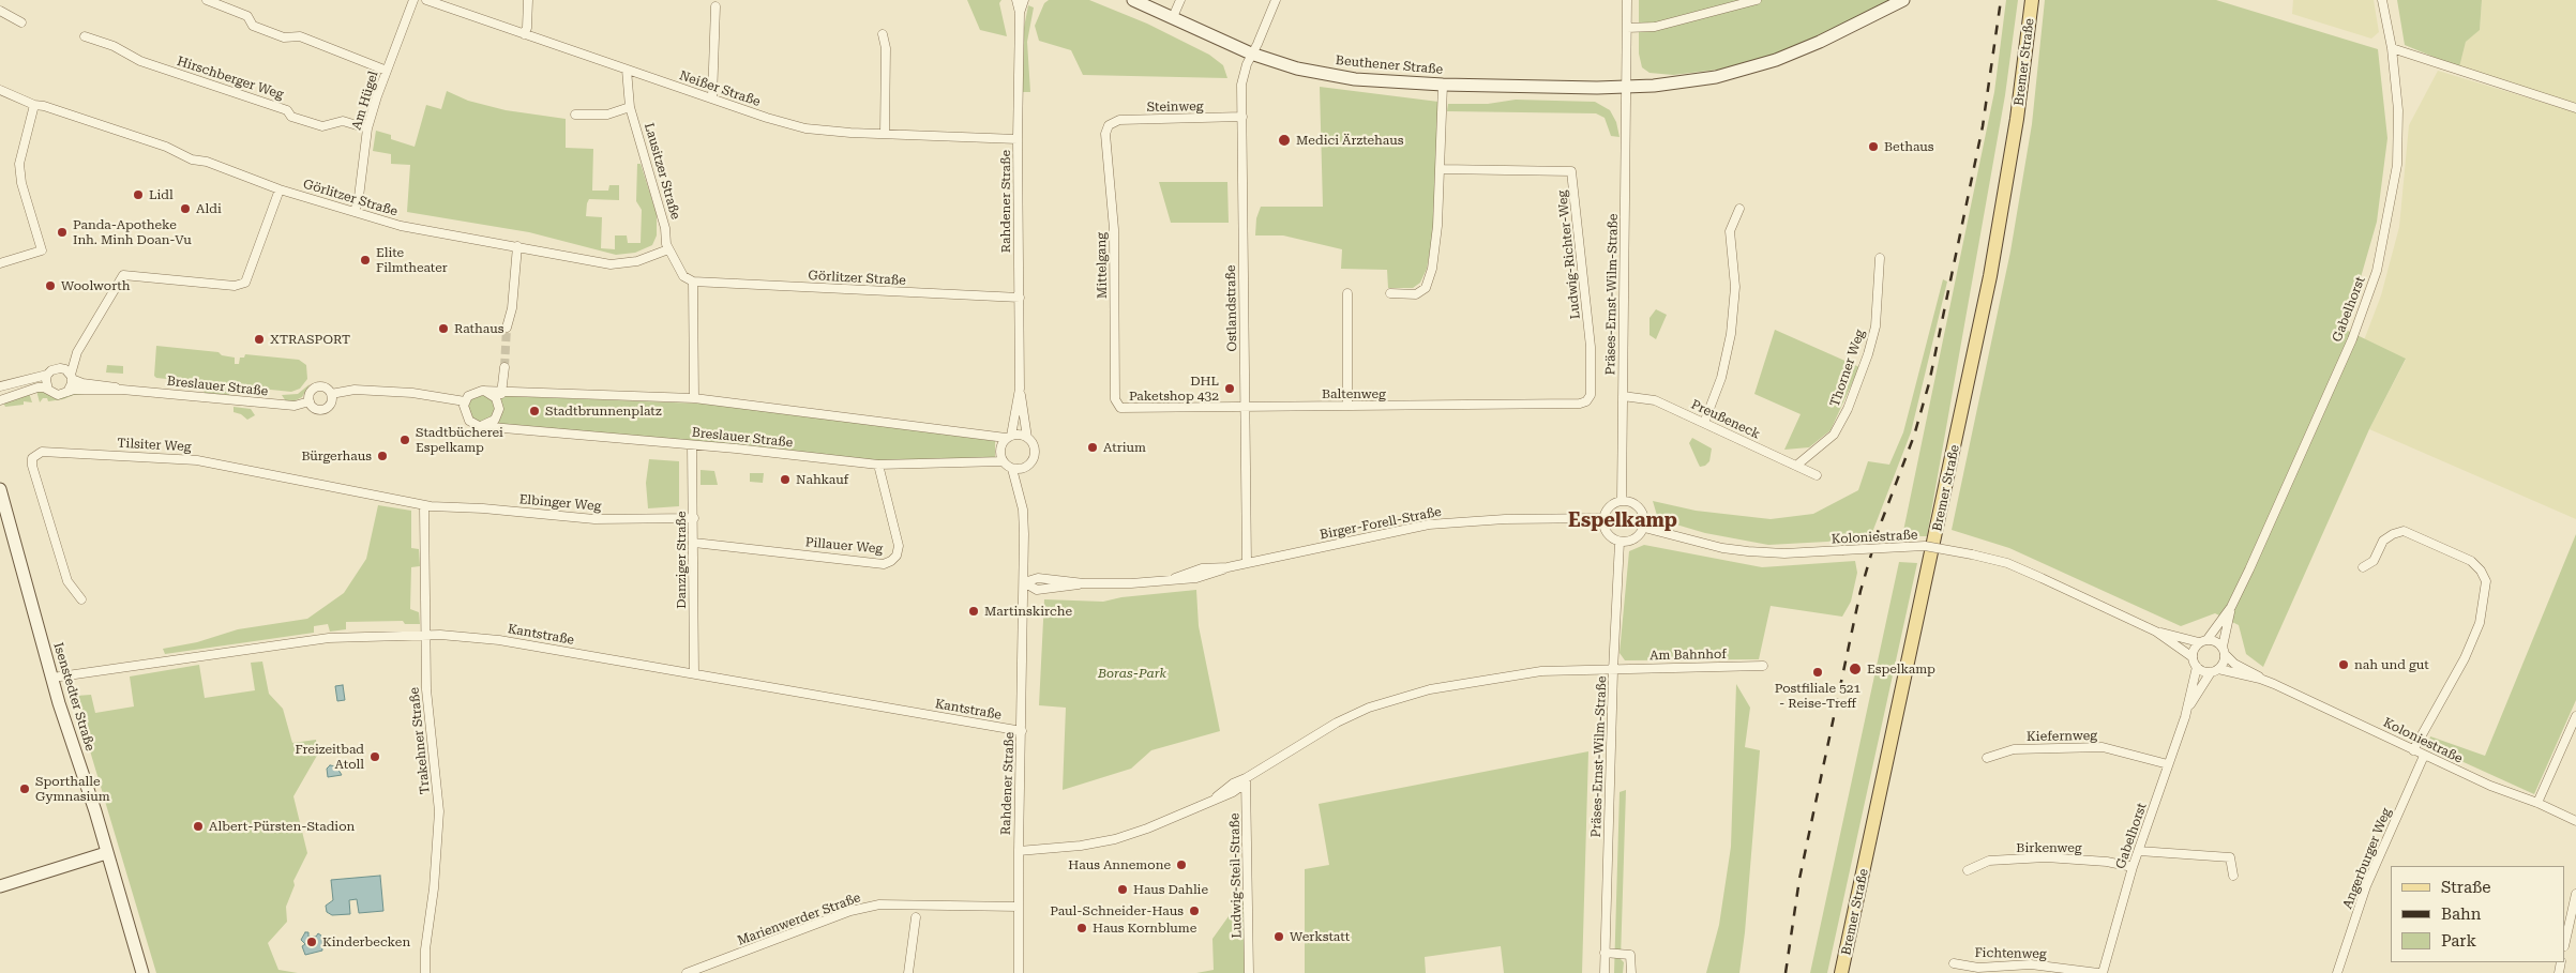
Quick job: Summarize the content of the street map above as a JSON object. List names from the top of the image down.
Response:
{
  "streets": {
    "main road": ["Bremer Straße", "Beuthener Straße", "Isenstedter Straße"],
    "street": [
      "Hirschberger Weg",
      "Neißer Straße",
      "Am Hügel",
      "Steinweg",
      "Lausitzer Straße",
      "Görlitzer Straße",
      "Rahdener Straße",
      "Ludwig-Richter-Weg",
      "Mittelgang",
      "Präses-Ernst-Wilm-Straße",
      "Ostlandstraße",
      "Gabelhorst",
      "Thorner Weg",
      "Breslauer Straße",
      "Baltenweg",
      "Preußeneck",
      "Tilsiter Weg",
      "Elbinger Weg",
      "Birger-Forell-Straße",
      "Koloniestraße",
      "Pillauer Weg",
      "Danziger Straße",
      "Kantstraße",
      "Am Bahnhof",
      "Kiefernweg",
      "Trakehner Straße",
      "Birkenweg",
      "Angerburger Weg",
      "Ludwig-Steil-Straße",
      "Marienwerder Straße",
      "Fichtenweg"
    ]
  },
  "crossings": [
    ["Beuthener Straße", "Präses-Ernst-Wilm-Straße"],
    ["Beuthener Straße", "Ostlandstraße"],
    ["Hirschberger Weg", "Am Hügel"],
    ["Neißer Straße", "Lausitzer Straße"],
    ["Neißer Straße", "Rahdener Straße"],
    ["Am Hügel", "Görlitzer Straße"],
    ["Steinweg", "Mittelgang"],
    ["Steinweg", "Ostlandstraße"],
    ["Lausitzer Straße", "Görlitzer Straße"],
    ["Görlitzer Straße", "Rahdener Straße"],
    ["Rahdener Straße", "Breslauer Straße"],
    ["Rahdener Straße", "Birger-Forell-Straße"],
    ["Rahdener Straße", "Kantstraße"],
    ["Rahdener Straße", "Am Bahnhof"],
    ["Rahdener Straße", "Marienwerder Straße"],
    ["Ludwig-Richter-Weg", "Baltenweg"],
    ["Mittelgang", "Baltenweg"],
    ["Präses-Ernst-Wilm-Straße", "Preußeneck"],
    ["Präses-Ernst-Wilm-Straße", "Birger-Forell-Straße"],
    ["Präses-Ernst-Wilm-Straße", "Koloniestraße"],
    ["Präses-Ernst-Wilm-Straße", "Am Bahnhof"],
    ["Ostlandstraße", "Baltenweg"],
    ["Ostlandstraße", "Birger-Forell-Straße"],
    ["Gabelhorst", "Koloniestraße"],
    ["Gabelhorst", "Kiefernweg"],
    ["Gabelhorst", "Birkenweg"],
    ["Thorner Weg", "Preußeneck"],
    ["Breslauer Straße", "Pillauer Weg"],
    ["Breslauer Straße", "Danziger Straße"],
    ["Tilsiter Weg", "Elbinger Weg"],
    ["Tilsiter Weg", "Trakehner Straße"],
    ["Elbinger Weg", "Danziger Straße"],
    ["Elbinger Weg", "Trakehner Straße"],
    ["Birger-Forell-Straße", "Koloniestraße"],
    ["Koloniestraße", "Angerburger Weg"],
    ["Pillauer Weg", "Danziger Straße"],
    ["Danziger Straße", "Kantstraße"],
    ["Kantstraße", "Isenstedter Straße"],
    ["Kantstraße", "Trakehner Straße"],
    ["Am Bahnhof", "Ludwig-Steil-Straße"]
  ],
  "districts": ["Espelkamp"],
  "parks": ["Boras-Park"],
  "places": [
    "Medici Ärztehaus",
    "Bethaus",
    "Lidl",
    "Aldi",
    "Panda-Apotheke Inh. Minh Doan-Vu",
    "Elite Filmtheater",
    "Woolworth",
    "Rathaus",
    "XTRASPORT",
    "DHL Paketshop 432",
    "Stadtbrunnenplatz",
    "Stadtbücherei Espelkamp",
    "Atrium",
    "Bürgerhaus",
    "Nahkauf",
    "Martinskirche",
    "nah und gut",
    "Espelkamp",
    "Postfiliale 521 - Reise-Treff",
    "Freizeitbad Atoll",
    "Sporthalle Gymnasium",
    "Albert-Pürsten-Stadion",
    "Haus Annemone",
    "Haus Dahlie",
    "Paul-Schneider-Haus",
    "Haus Kornblume",
    "Werkstatt",
    "Kinderbecken"
  ],
  "legend": ["Straße", "Bahn", "Park"]
}
